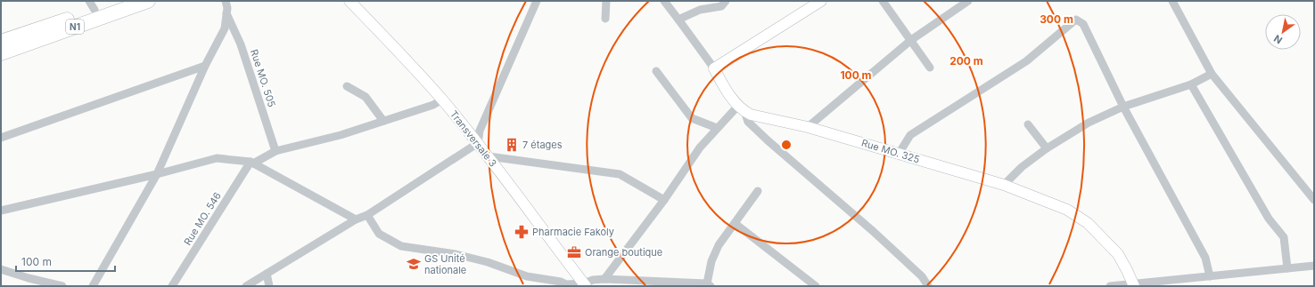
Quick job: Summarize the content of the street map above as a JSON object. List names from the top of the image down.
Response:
{
  "streets": {
    "highway": ["N1"],
    "street": [
      "Rue MO. 505",
      "Transversale 3",
      "Rue MO. 325",
      "Rue MO. 546"
    ]
  },
  "places": {
    "building": ["7 étages"],
    "pharmacy": ["Pharmacie Fakoly"],
    "office": ["Orange boutique"],
    "school or university": ["GS Unité nationale"]
  },
  "scale_bar": "100 m",
  "north": "bottom left",
  "rings": ["300 m", "200 m", "100 m"]
}
